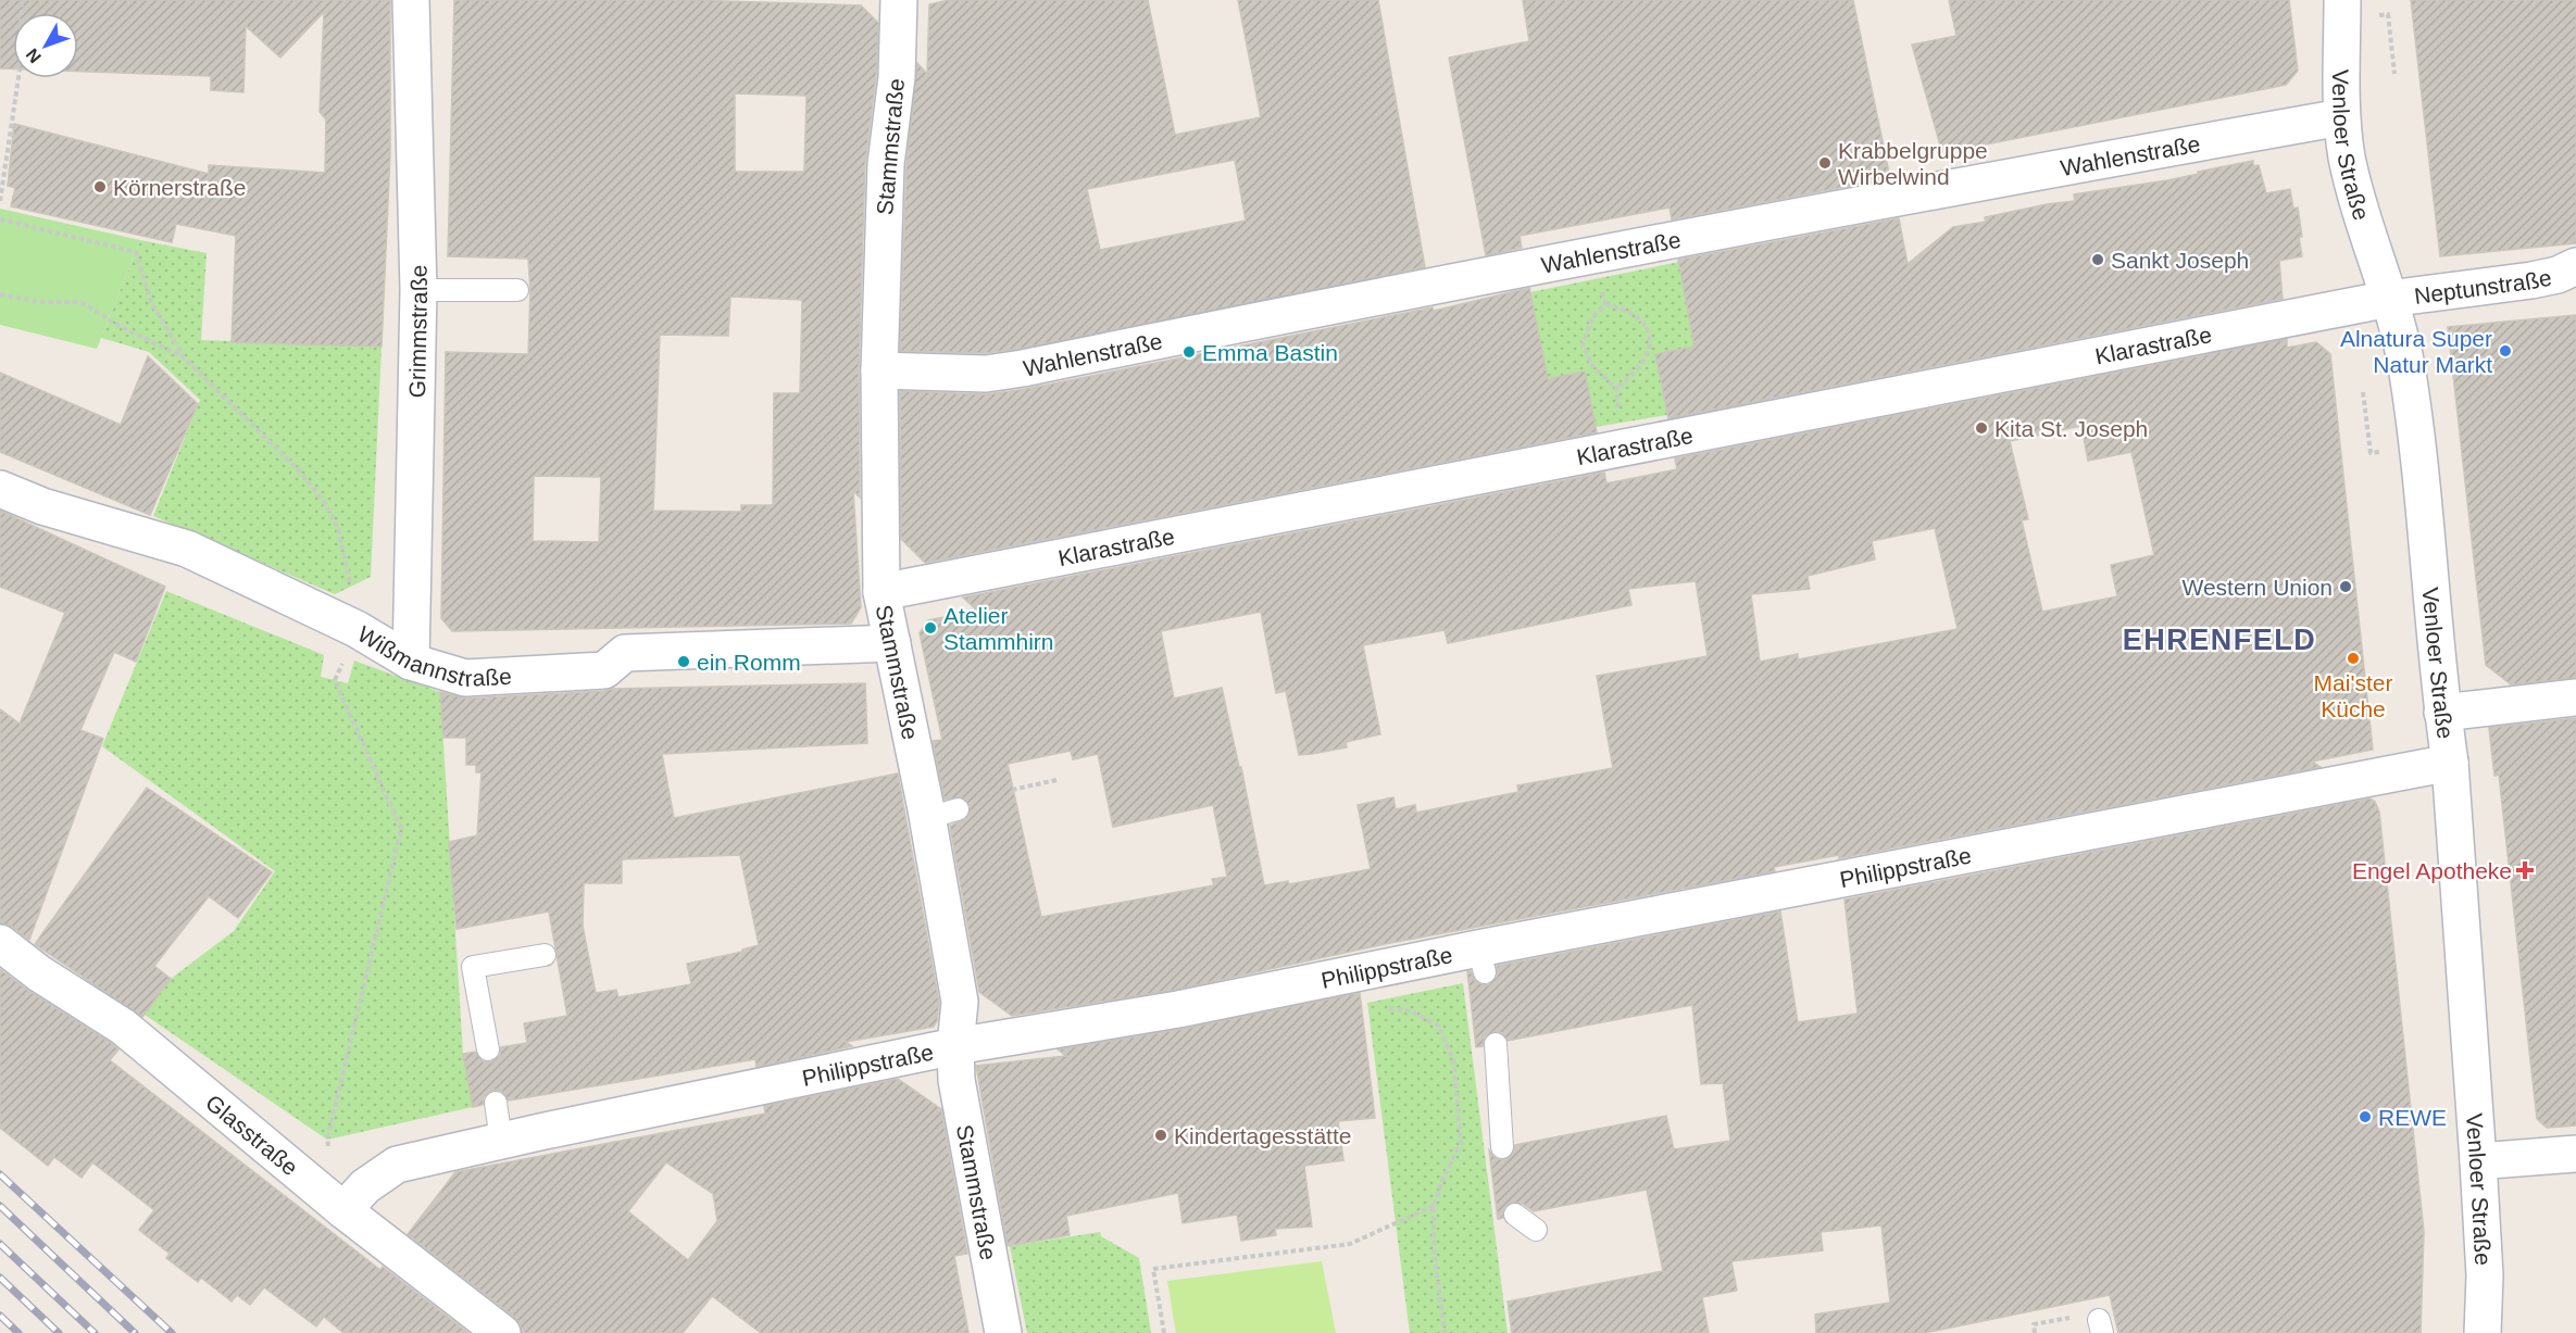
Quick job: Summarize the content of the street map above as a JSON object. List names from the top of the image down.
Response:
{
  "streets": {
    "street": [
      "Venloer Straße",
      "Stammstraße",
      "Wahlenstraße",
      "Neptunstraße",
      "Grimmstraße",
      "Klarastraße",
      "Wißmannstraße",
      "Philippstraße",
      "Glasstraße"
    ]
  },
  "crossings": [
    ["Venloer Straße", "Wahlenstraße"],
    ["Venloer Straße", "Neptunstraße"],
    ["Venloer Straße", "Klarastraße"],
    ["Venloer Straße", "Philippstraße"],
    ["Stammstraße", "Wahlenstraße"],
    ["Stammstraße", "Klarastraße"],
    ["Stammstraße", "Wißmannstraße"],
    ["Stammstraße", "Philippstraße"],
    ["Neptunstraße", "Klarastraße"],
    ["Grimmstraße", "Wißmannstraße"],
    ["Philippstraße", "Glasstraße"]
  ],
  "districts": ["EHRENFELD"],
  "places": {
    "other": [
      "Krabbelgruppe Wirbelwind",
      "Körnerstraße",
      "Sankt Joseph",
      "Alnatura Super Natur Markt",
      "Emma Bastin",
      "Kita St. Joseph",
      "Western Union",
      "Atelier Stammhirn",
      "Mai'ster Küche",
      "ein Romm",
      "REWE",
      "Kindertagesstätte"
    ],
    "health": ["Engel Apotheke"]
  },
  "north": "bottom left"
}
